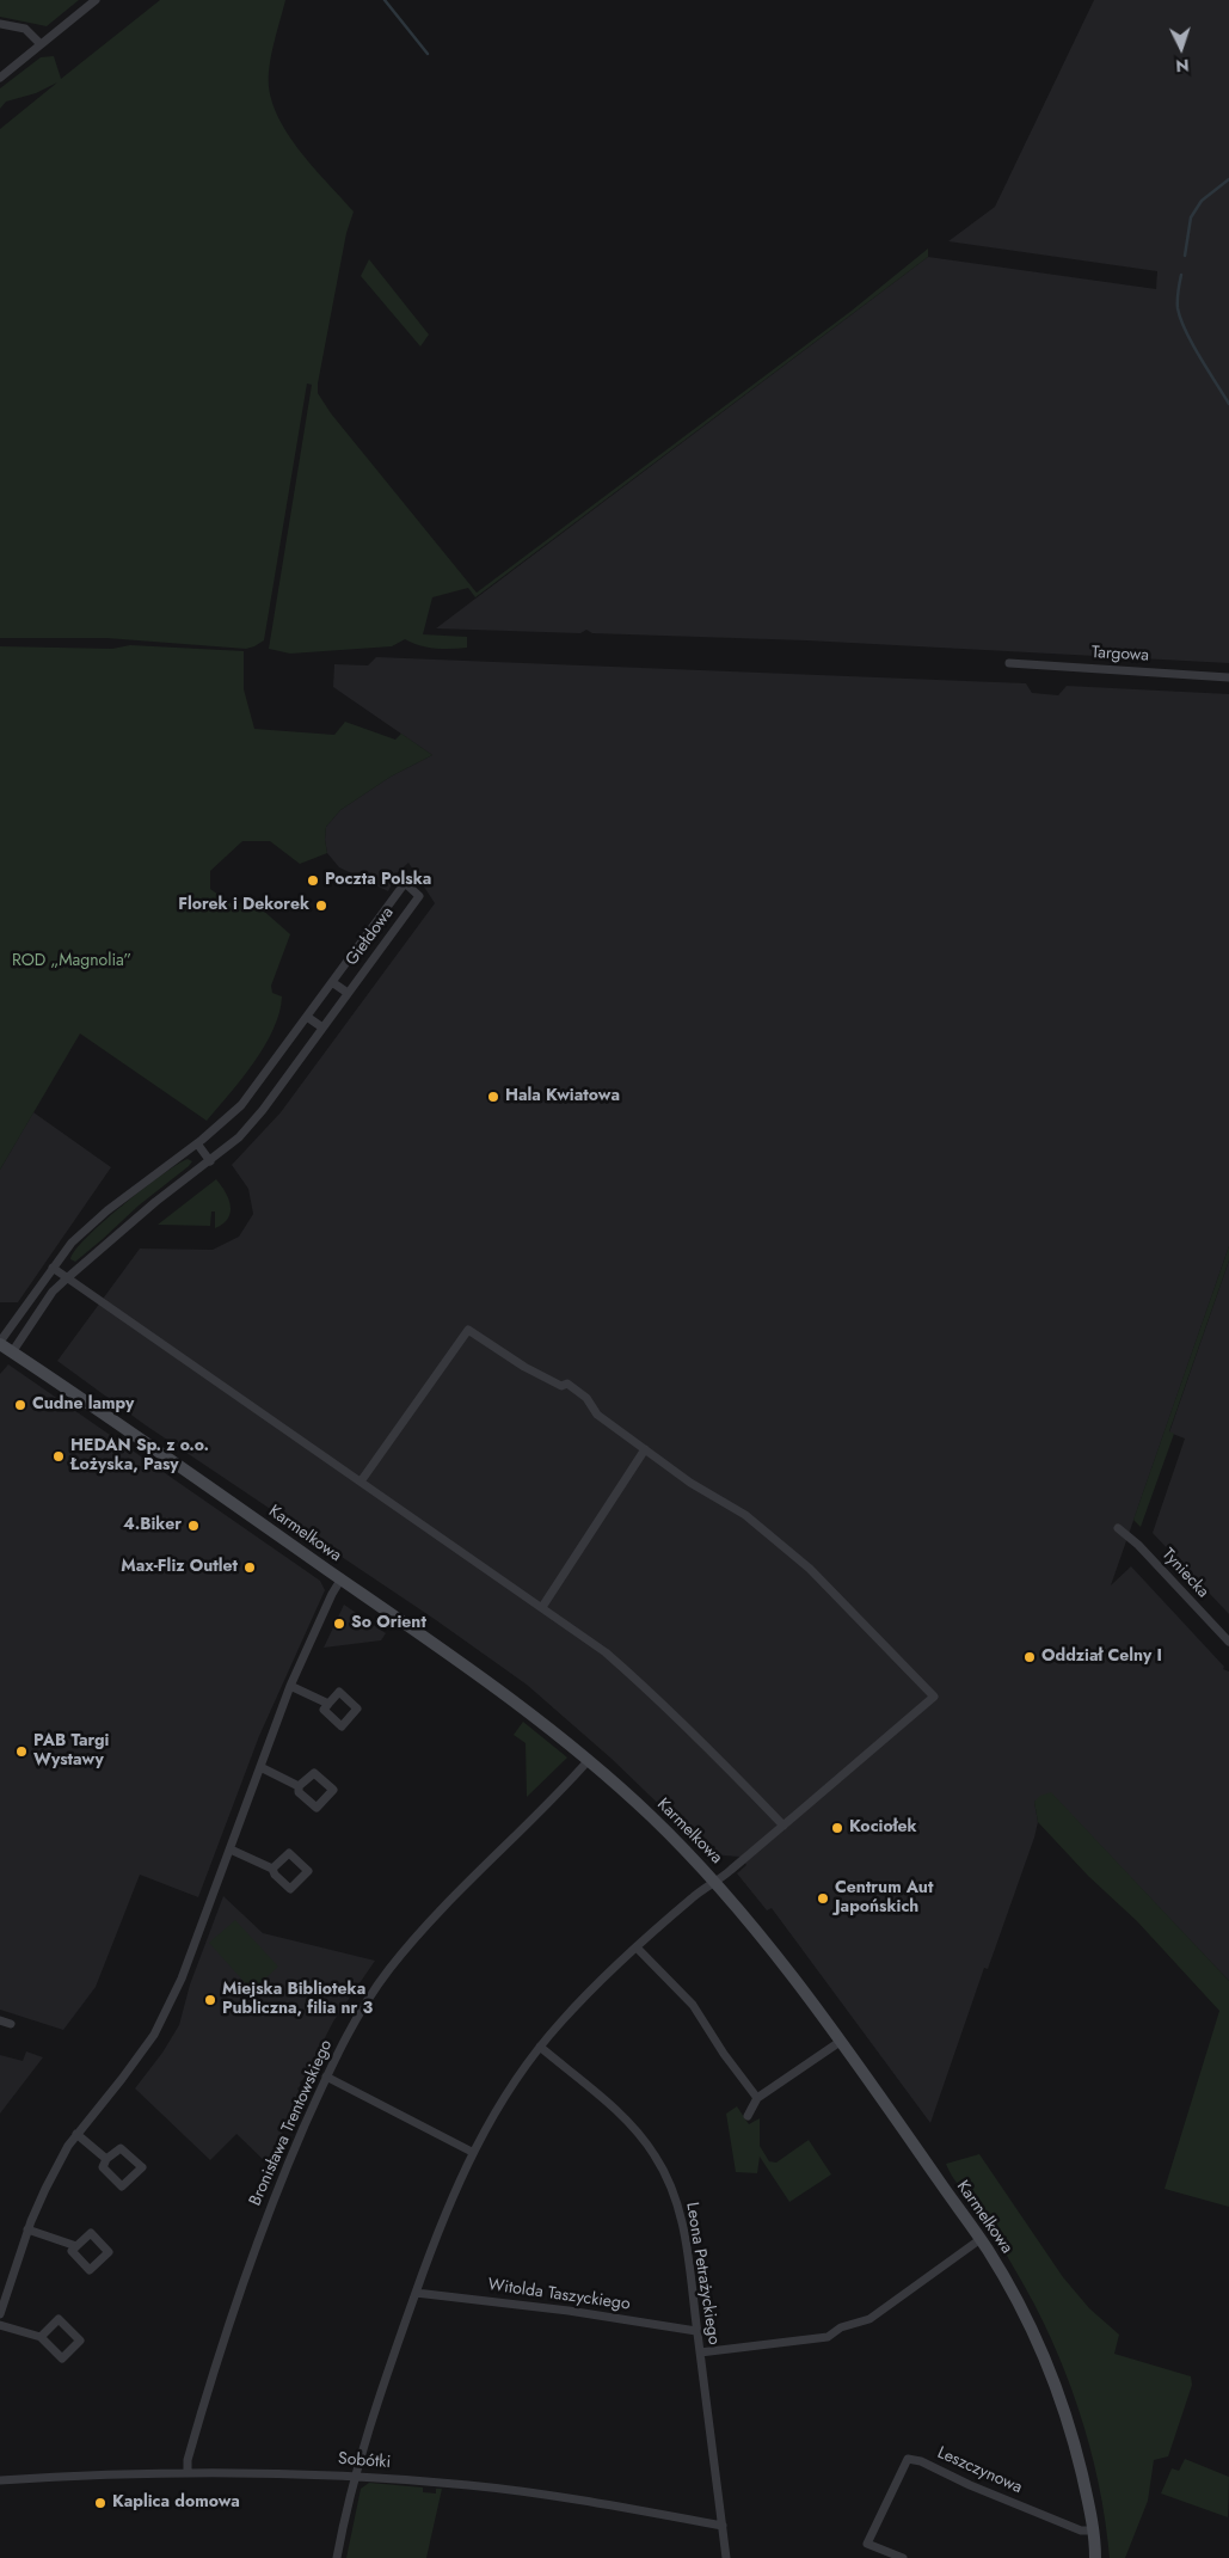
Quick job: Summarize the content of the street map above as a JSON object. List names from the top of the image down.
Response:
{
  "streets": {
    "street": [
      "Targowa",
      "Giełdowa",
      "Karmelkowa",
      "Tyniecka",
      "Bronisława Trentowskiego",
      "Leona Petrażyckiego",
      "Witolda Taszyckiego",
      "Sobótki",
      "Leszczynowa"
    ]
  },
  "crossings": [
    ["Giełdowa", "Karmelkowa"],
    ["Karmelkowa", "Bronisława Trentowskiego"],
    ["Karmelkowa", "Leszczynowa"],
    ["Bronisława Trentowskiego", "Sobótki"],
    ["Leona Petrażyckiego", "Witolda Taszyckiego"],
    ["Leona Petrażyckiego", "Sobótki"]
  ],
  "parks": ["ROD „Magnolia”"],
  "places": [
    "Poczta Polska",
    "Florek i Dekorek",
    "Hala Kwiatowa",
    "Cudne lampy",
    "HEDAN Sp. z o.o. Łożyska, Pasy",
    "4.Biker",
    "Max-Fliz Outlet",
    "So Orient",
    "Oddział Celny I",
    "PAB Targi Wystawy",
    "Kociołek",
    "Centrum Aut Japońskich",
    "Miejska Biblioteka Publiczna, filia nr 3",
    "Kaplica domowa"
  ],
  "north": "bottom"
}
